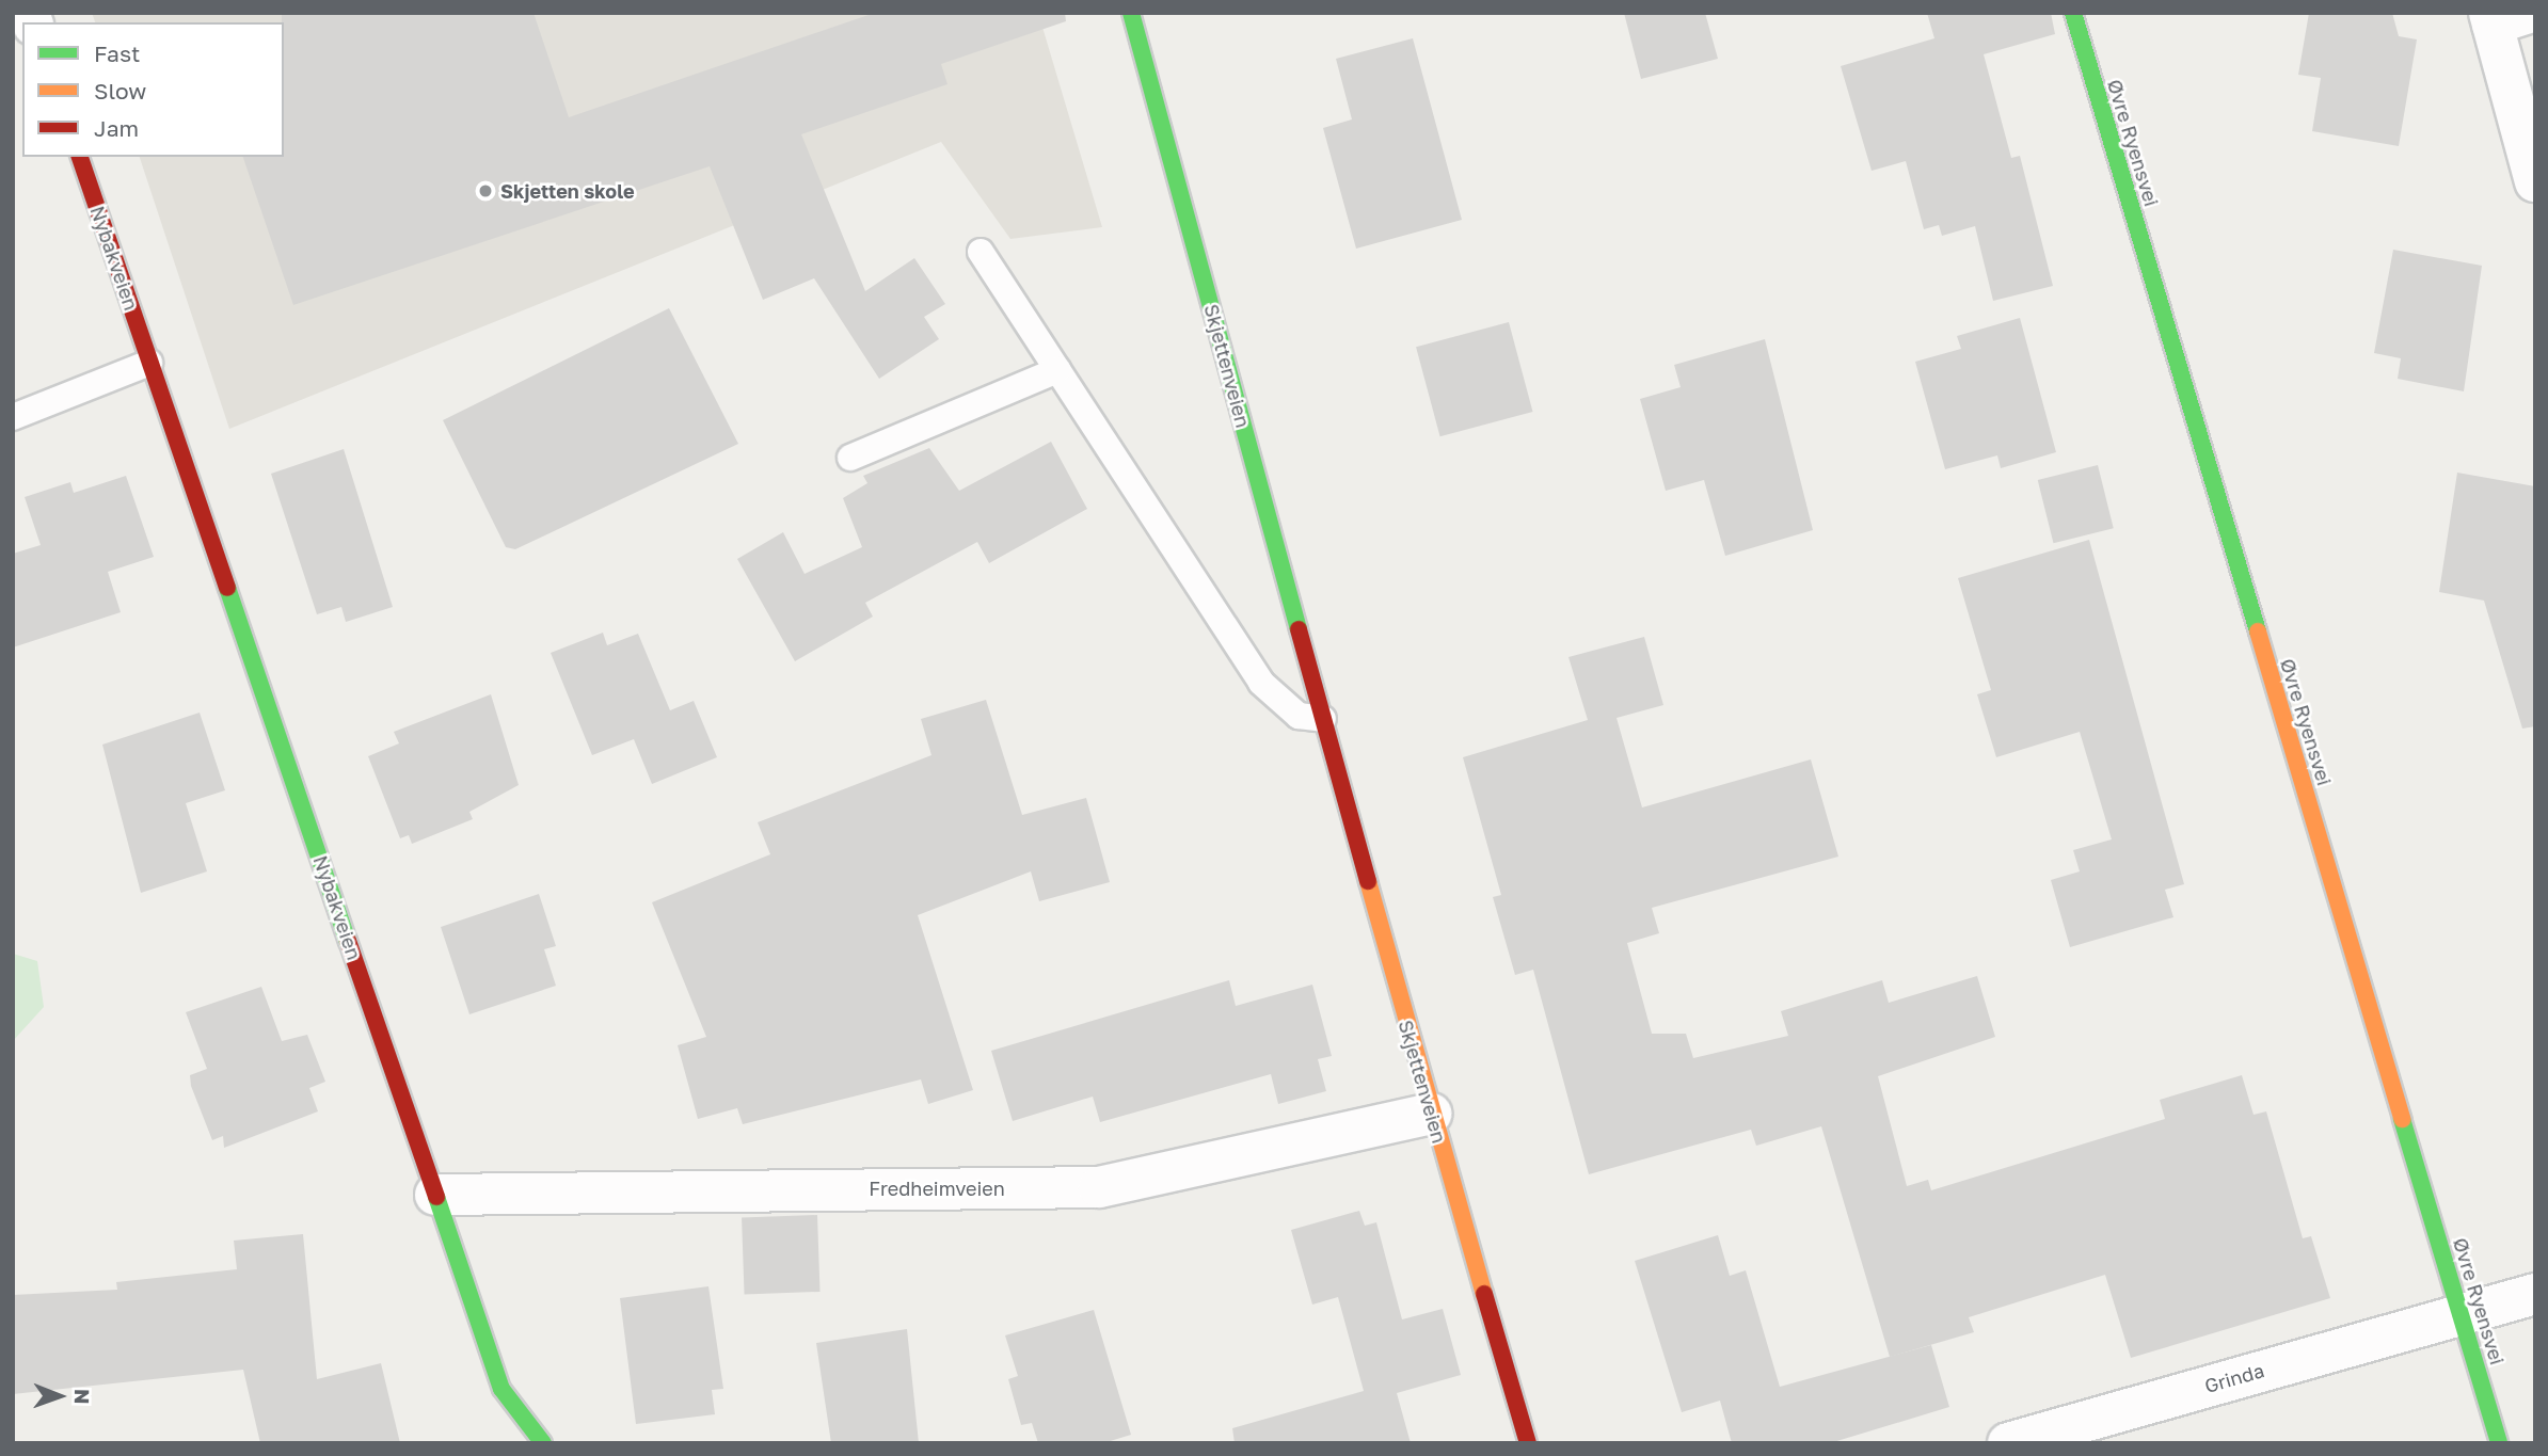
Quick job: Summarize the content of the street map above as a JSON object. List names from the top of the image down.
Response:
{
  "streets": {
    "street": [
      "Øvre Ryensvei",
      "Nybakveien",
      "Skjettenveien",
      "Fredheimveien",
      "Grinda"
    ]
  },
  "crossings": [
    ["Øvre Ryensvei", "Grinda"],
    ["Nybakveien", "Fredheimveien"],
    ["Skjettenveien", "Fredheimveien"]
  ],
  "places": ["Skjetten skole"],
  "legend": ["Fast", "Slow", "Jam"],
  "north": "right"
}
